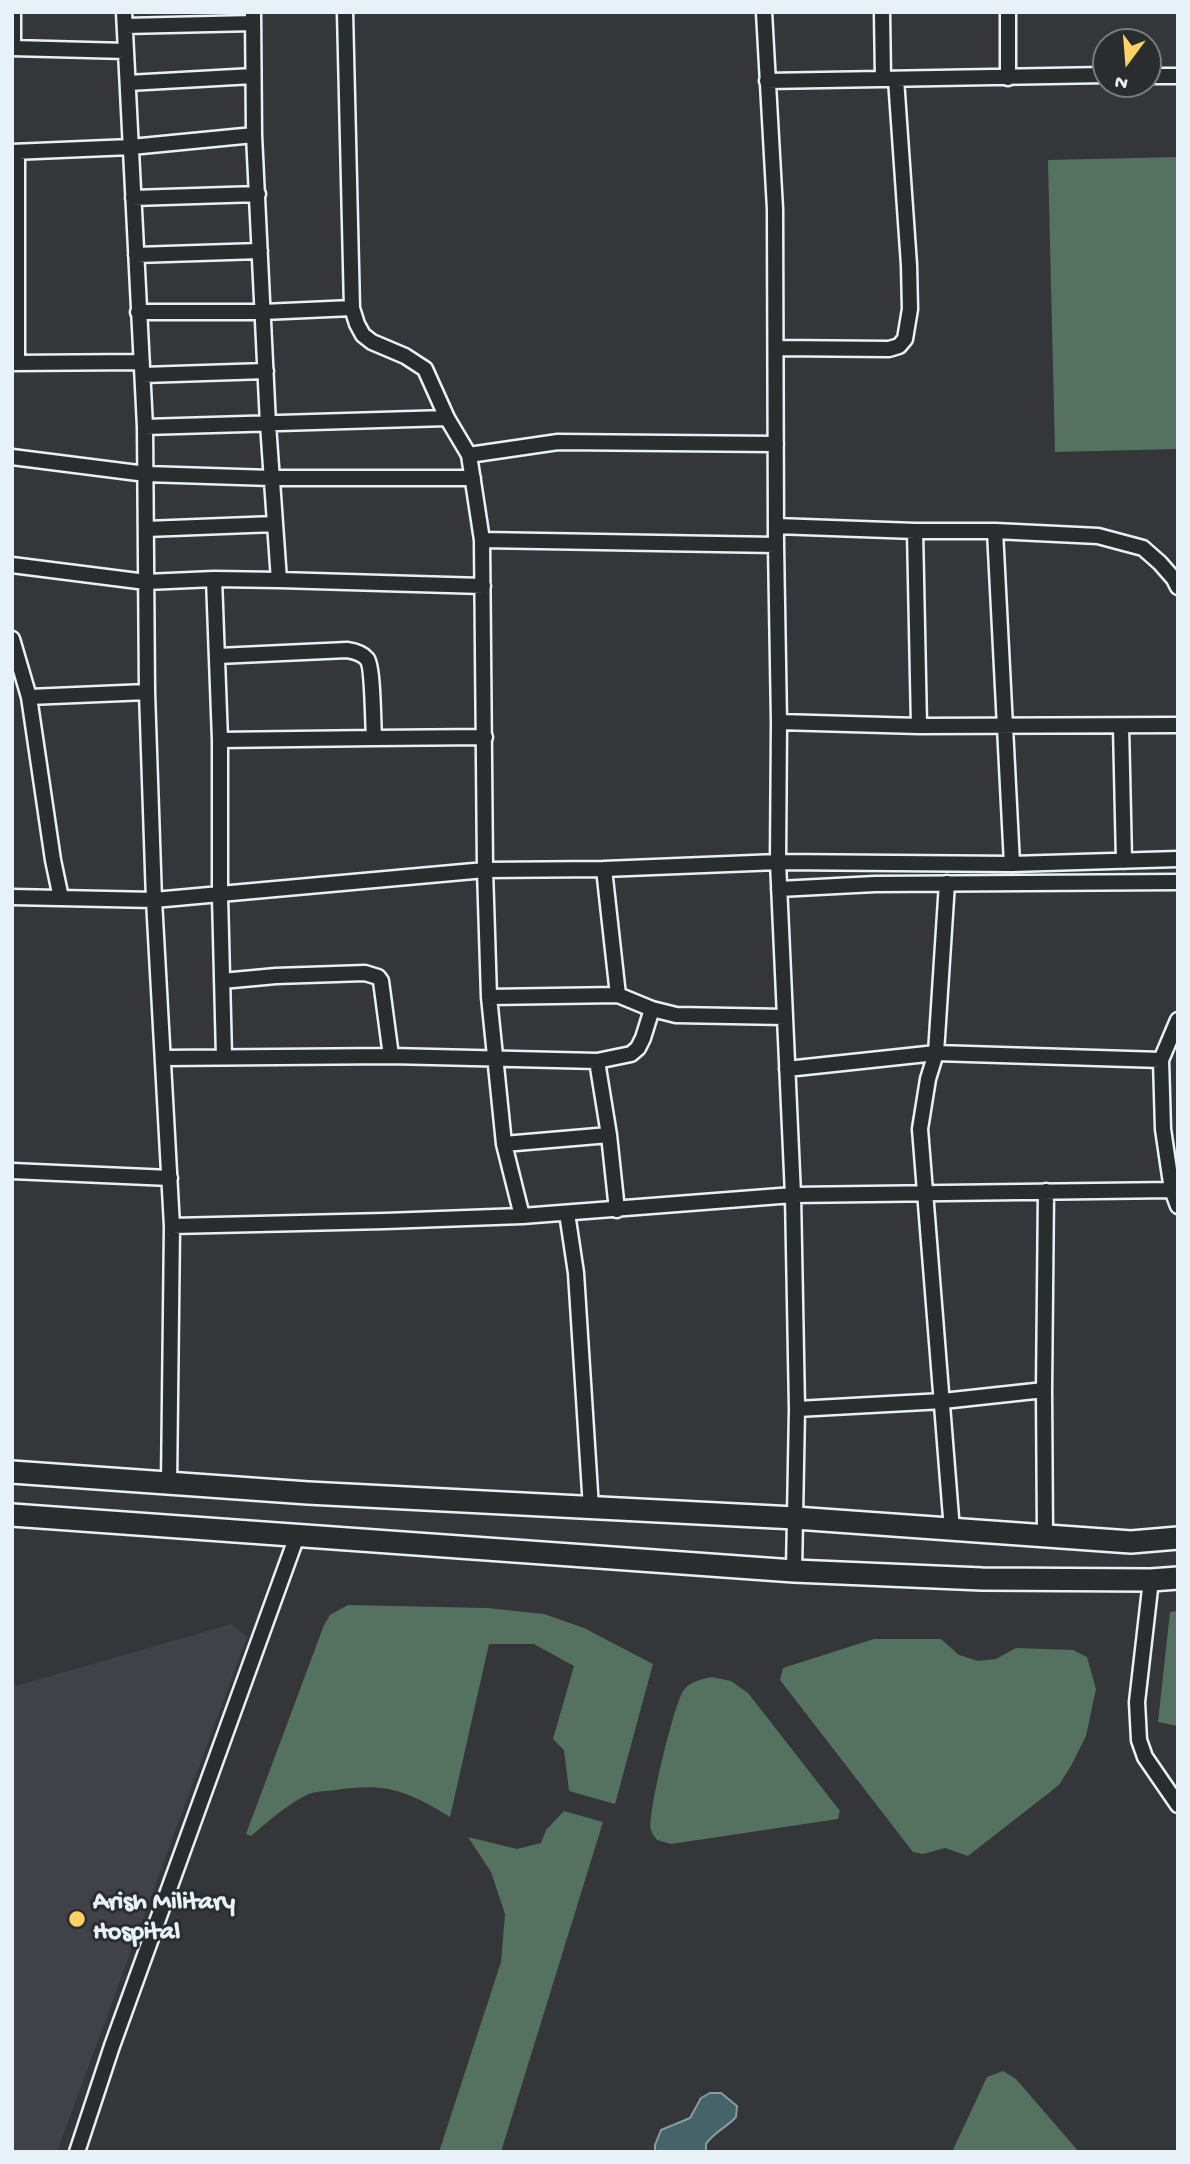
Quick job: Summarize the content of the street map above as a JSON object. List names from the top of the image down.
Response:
{
  "places": ["Arish Military Hospital"],
  "north": "bottom"
}
